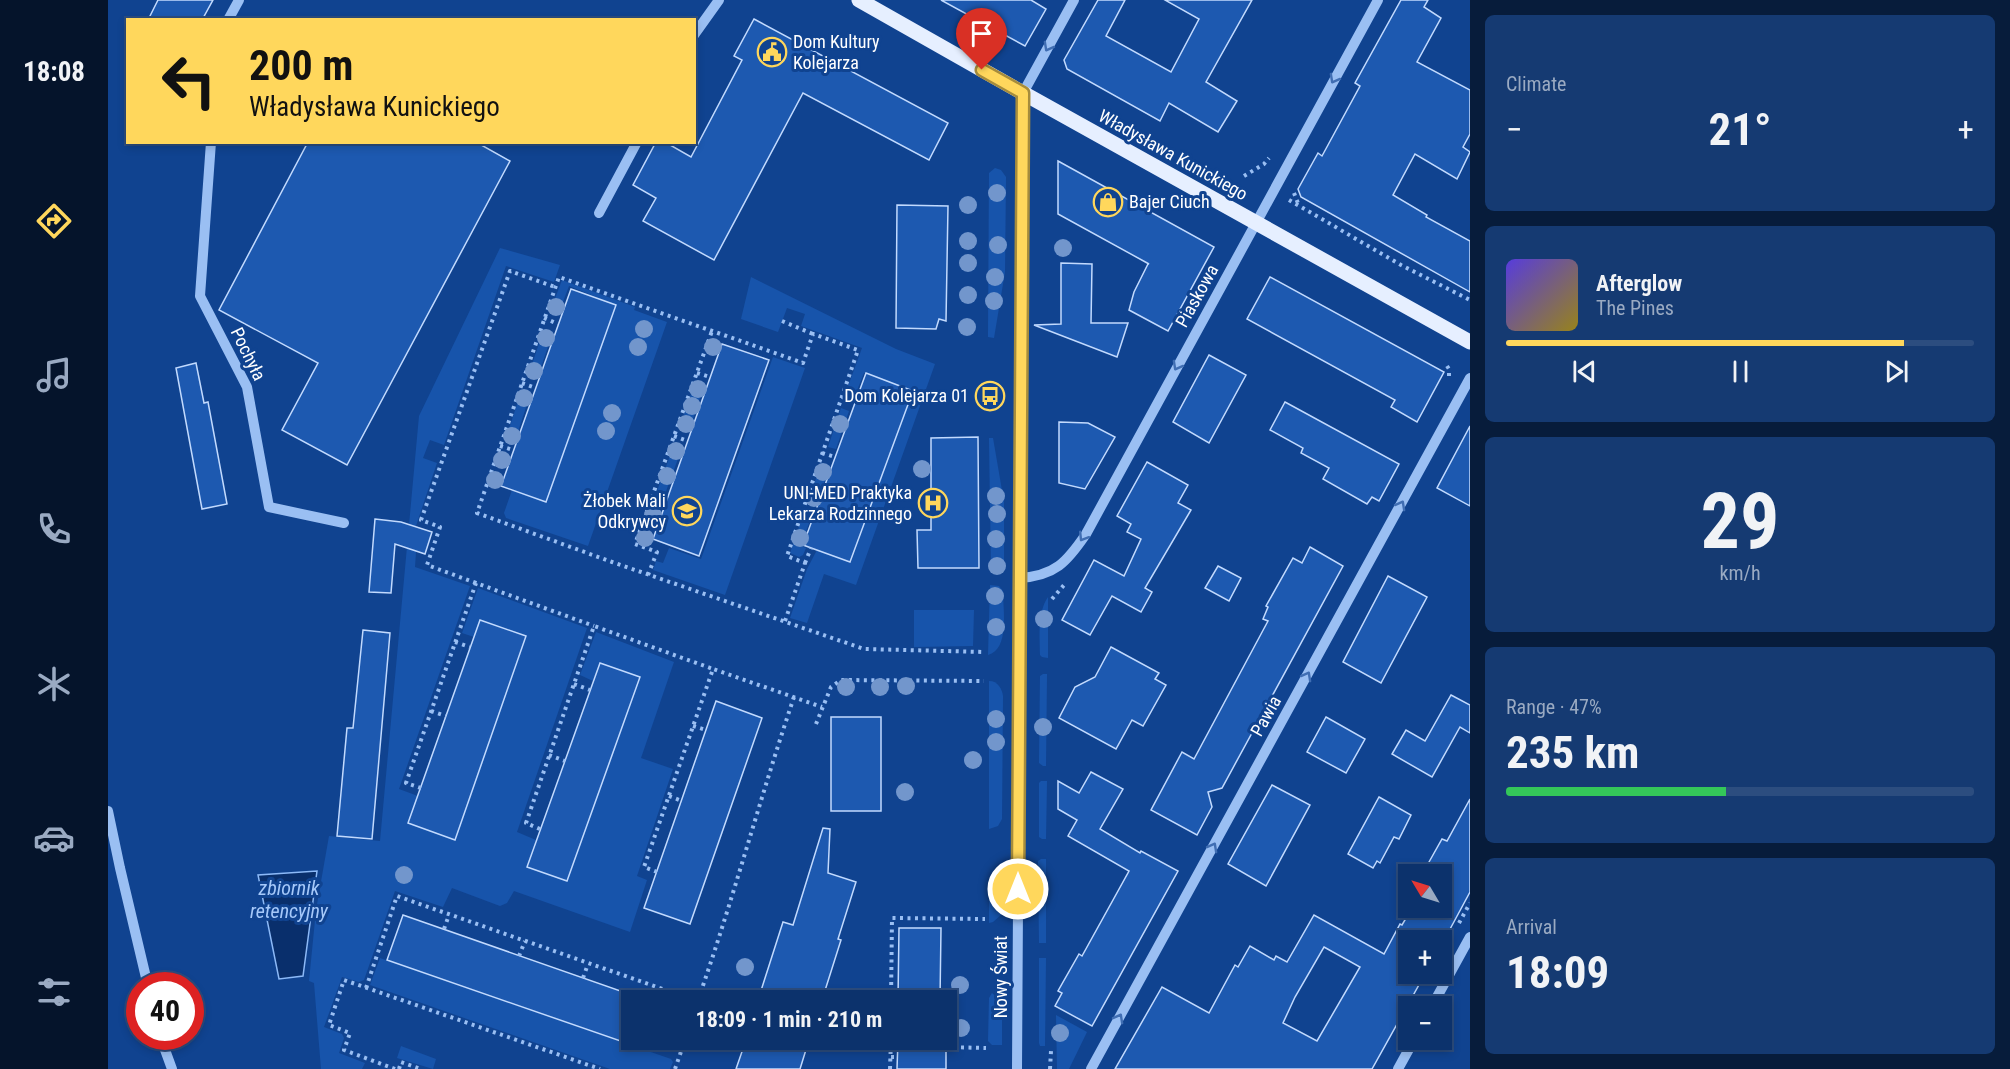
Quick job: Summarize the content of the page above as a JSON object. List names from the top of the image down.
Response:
{
  "streets": {
    "main road": ["Władysława Kunickiego"],
    "street": [
      "Piaskowa",
      "Pochyła",
      "Pawia",
      "Nowy Świat"
    ]
  },
  "crossings": [
    ["Władysława Kunickiego", "Piaskowa"],
    ["Władysława Kunickiego", "Nowy Świat"],
    ["Piaskowa", "Nowy Świat"]
  ],
  "one_way": ["Piaskowa", "Pawia"],
  "water": ["zbiornik retencyjny"],
  "places": {
    "public building": ["Dom Kultury Kolejarza"],
    "shop": ["Bajer Ciuch"],
    "bus stop": ["Dom Kolejarza 01"],
    "hospital": ["UNI-MED Praktyka Lekarza Rodzinnego"],
    "school or university": ["Żłobek Mali Odkrywcy"]
  },
  "north": "top left",
  "page": {
    "tabs": "18:08",
    "tile": [
      "Climate",
      ["29", "km/h"],
      ["Range · 47%", "235 km"],
      ["Arrival", "18:09"]
    ],
    "turn": ["200 m", "Władysława Kunickiego"],
    "heat": ["−", "21°", "+"],
    "song": ["Afterglow", "The Pines"],
    "map_buttons": ["+", "−"],
    "limit": "40",
    "trip": "18:09 · 1 min · 210 m"
  }
}
